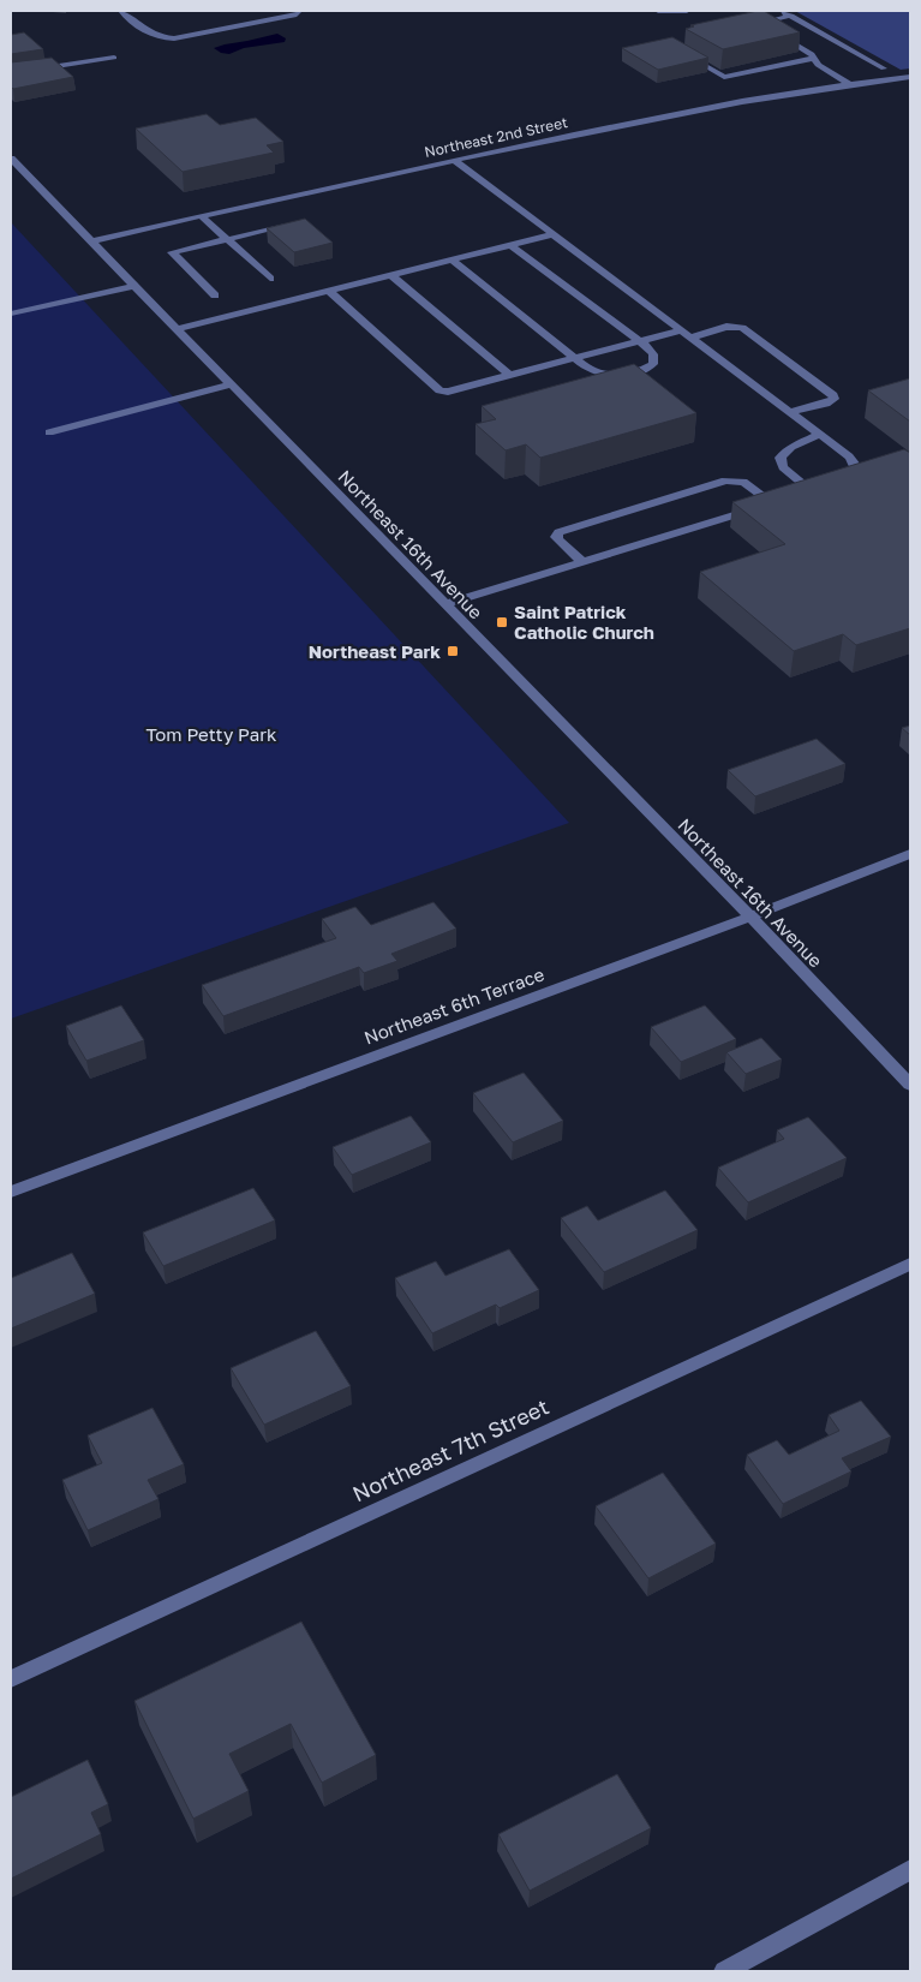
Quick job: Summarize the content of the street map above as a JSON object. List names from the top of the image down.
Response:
{
  "streets": {
    "street": [
      "Northeast 2nd Street",
      "Northeast 16th Avenue",
      "Northeast 6th Terrace",
      "Northeast 7th Street"
    ]
  },
  "crossings": [
    ["Northeast 2nd Street", "Northeast 16th Avenue"],
    ["Northeast 16th Avenue", "Northeast 6th Terrace"]
  ],
  "parks": ["Tom Petty Park"],
  "places": {
    "transit": ["Saint Patrick Catholic Church", "Northeast Park"]
  }
}
